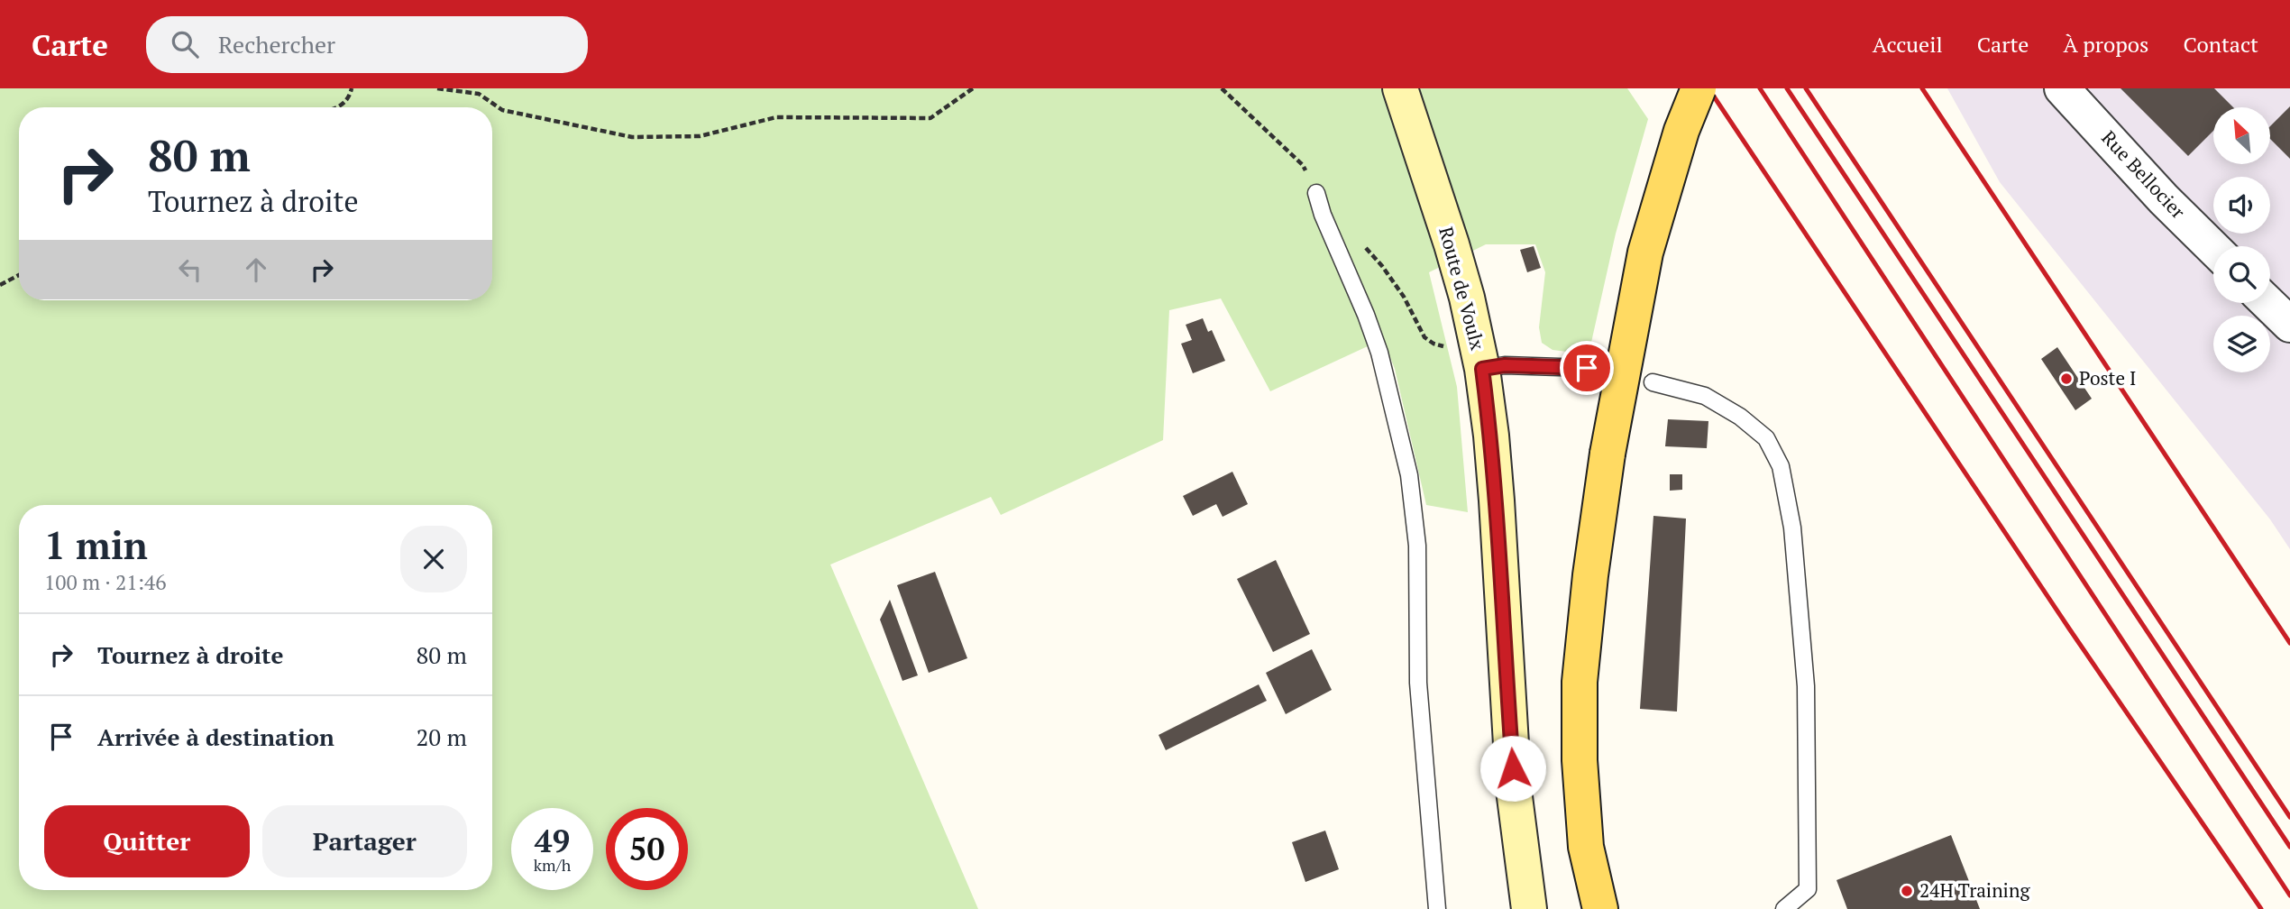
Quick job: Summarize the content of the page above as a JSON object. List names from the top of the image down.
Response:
{
  "streets": {
    "main road": ["Route de Voulx"],
    "street": ["Rue Bellocier"]
  },
  "places": ["Poste I", "24H Training"],
  "north": "top left",
  "page": {
    "header": "Carte",
    "search": "Rechercher",
    "nav": [
      "Accueil",
      "Carte",
      "À propos",
      "Contact"
    ],
    "turn": ["80 m", "Tournez à droite"],
    "heading": ["1 min", "100 m · 21:46"],
    "list": [
      {
        "name": "Tournez à droite",
        "value": "80 m"
      },
      {
        "name": "Arrivée à destination",
        "value": "20 m"
      }
    ],
    "buttons": ["Quitter", "Partager"],
    "speed": "49 km/h",
    "limit": "50"
  }
}
